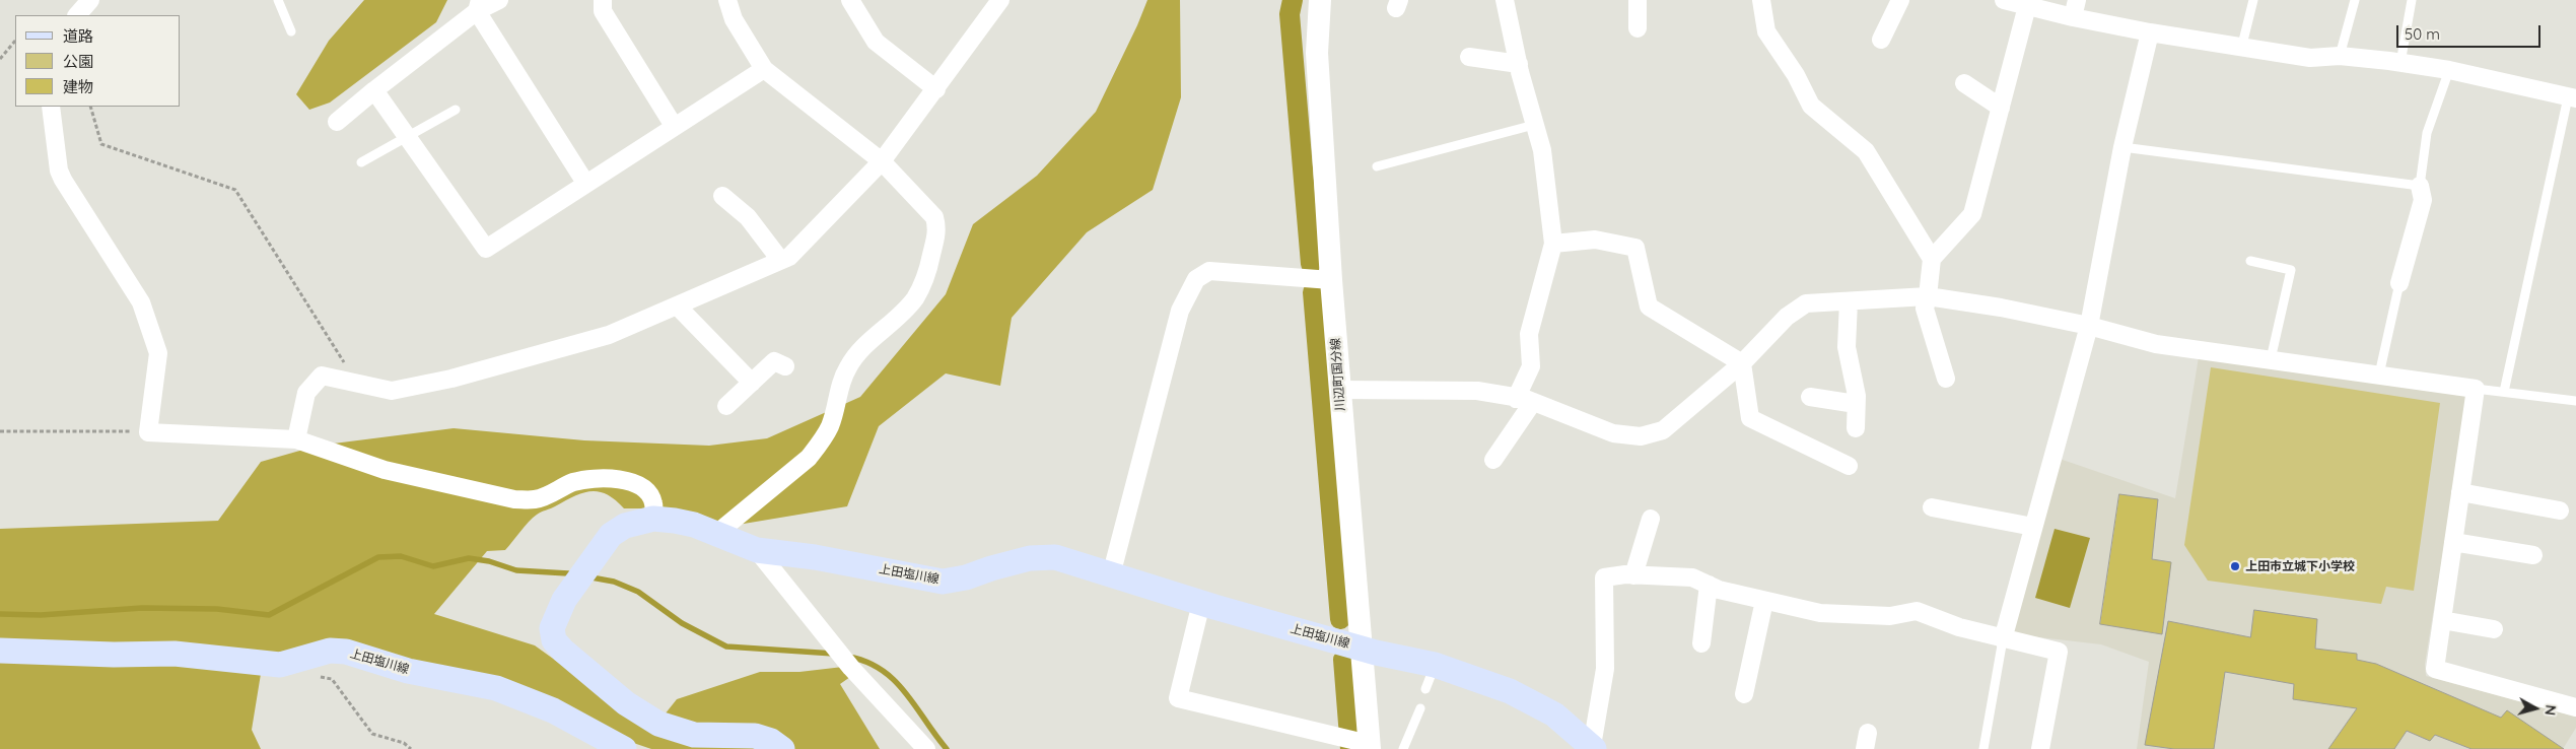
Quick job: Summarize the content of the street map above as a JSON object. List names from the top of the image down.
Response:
{
  "streets": {
    "main road": ["上田塩川線"],
    "street": ["川辺町国分線"]
  },
  "crossings": [
    ["川辺町国分線", "上田塩川線"]
  ],
  "places": ["上田市立城下小学校"],
  "legend": ["道路", "公園", "建物"],
  "scale_bar": "50 m",
  "north": "right"
}
